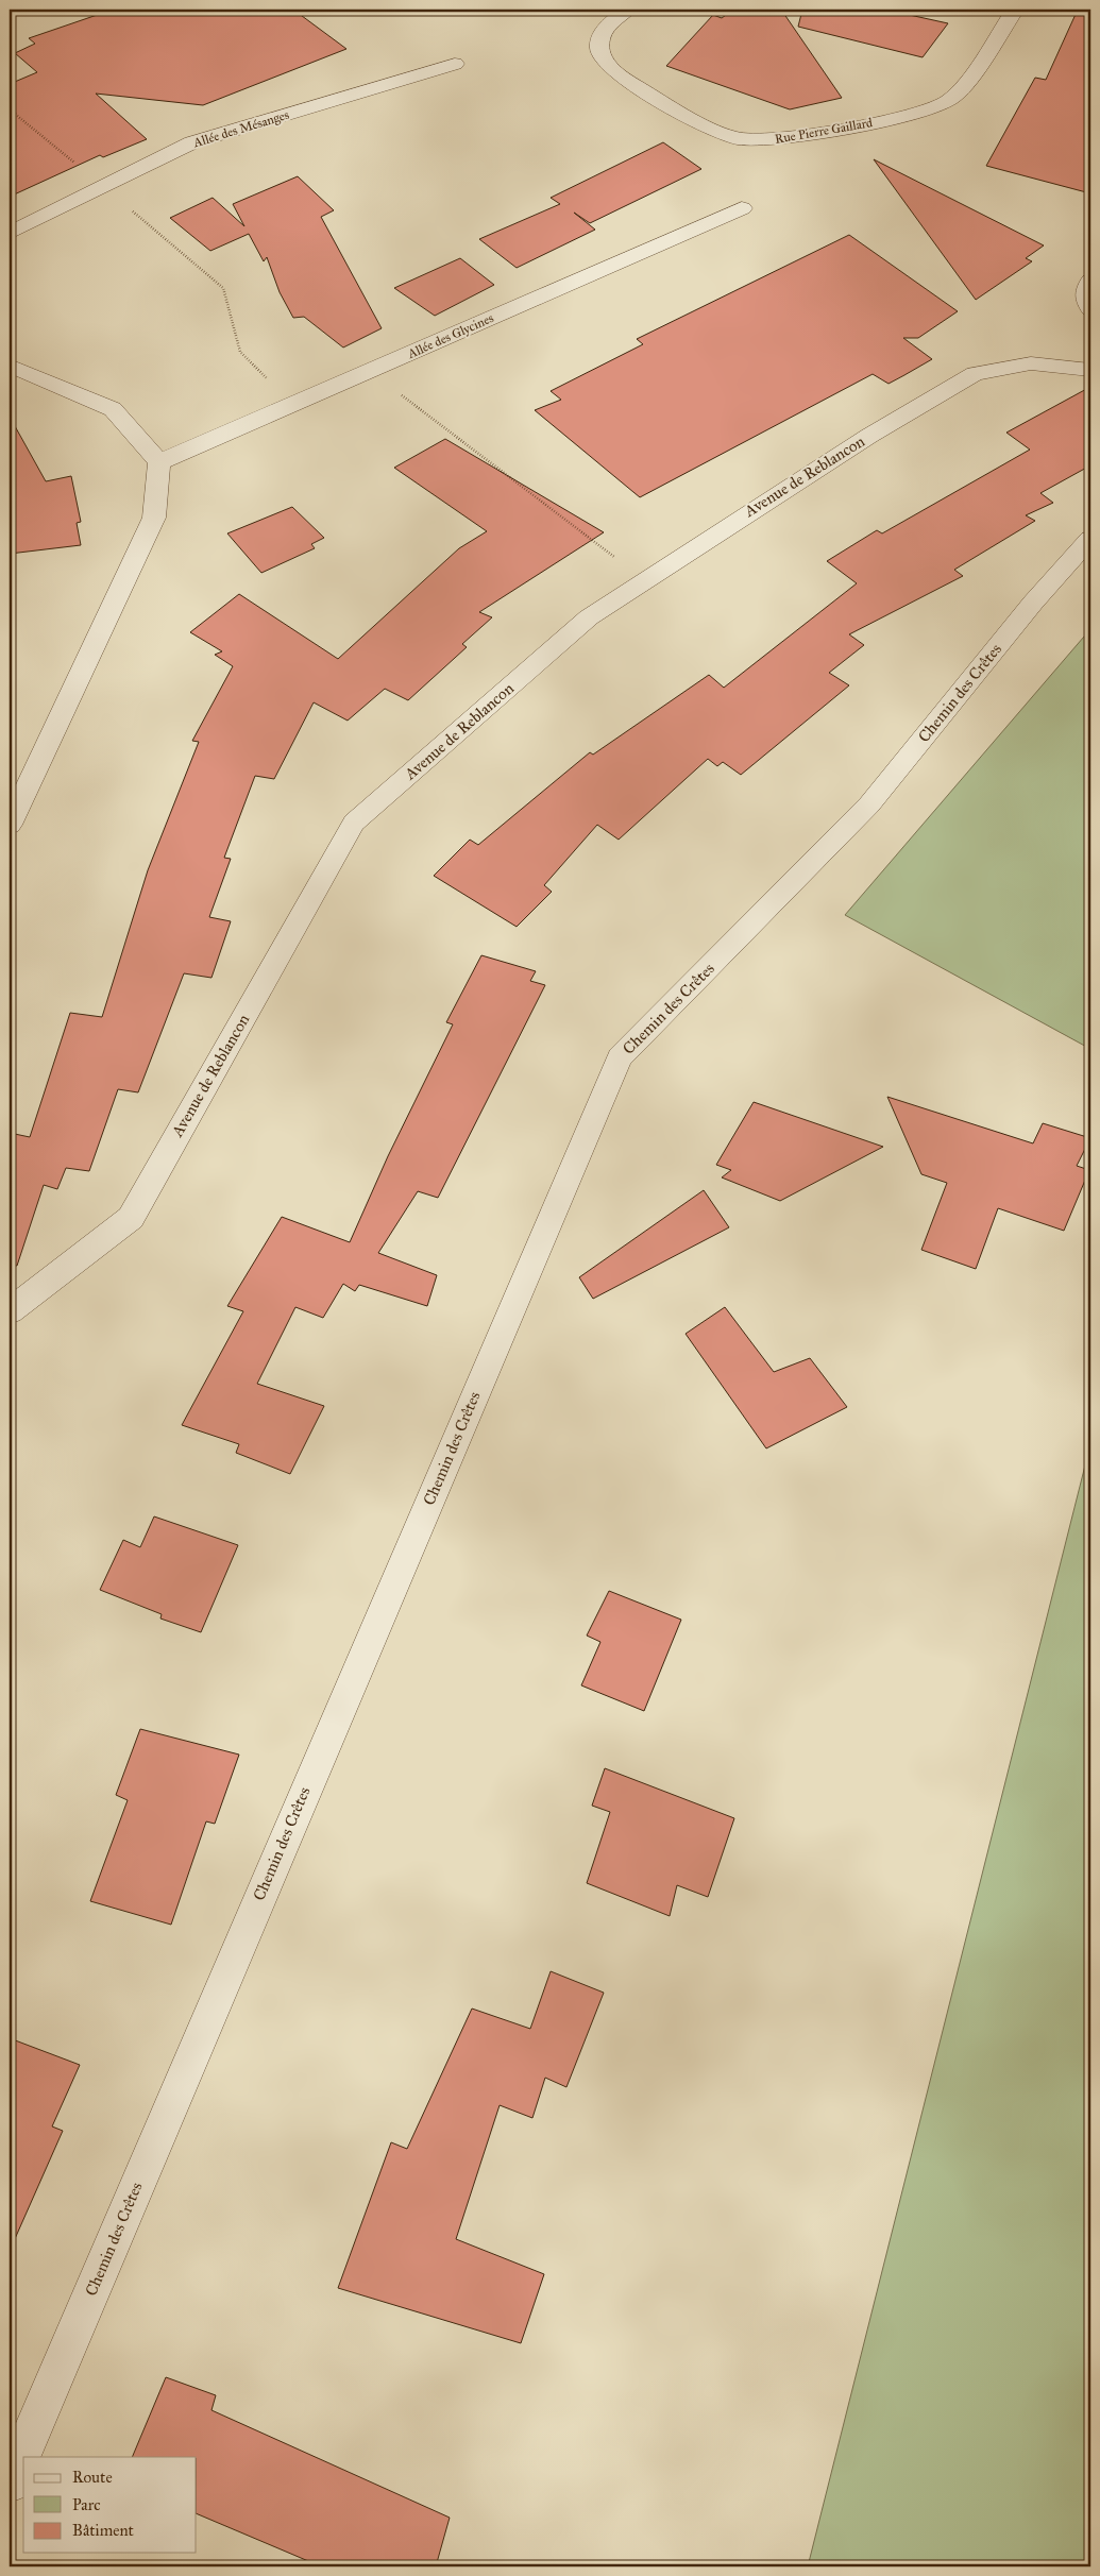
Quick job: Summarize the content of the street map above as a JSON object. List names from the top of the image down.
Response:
{
  "streets": {
    "street": [
      "Allée des Mésanges",
      "Rue Pierre Gaillard",
      "Allée des Glycines",
      "Avenue de Reblancon",
      "Chemin des Crêtes"
    ]
  },
  "legend": ["Route", "Parc", "Bâtiment"]
}
